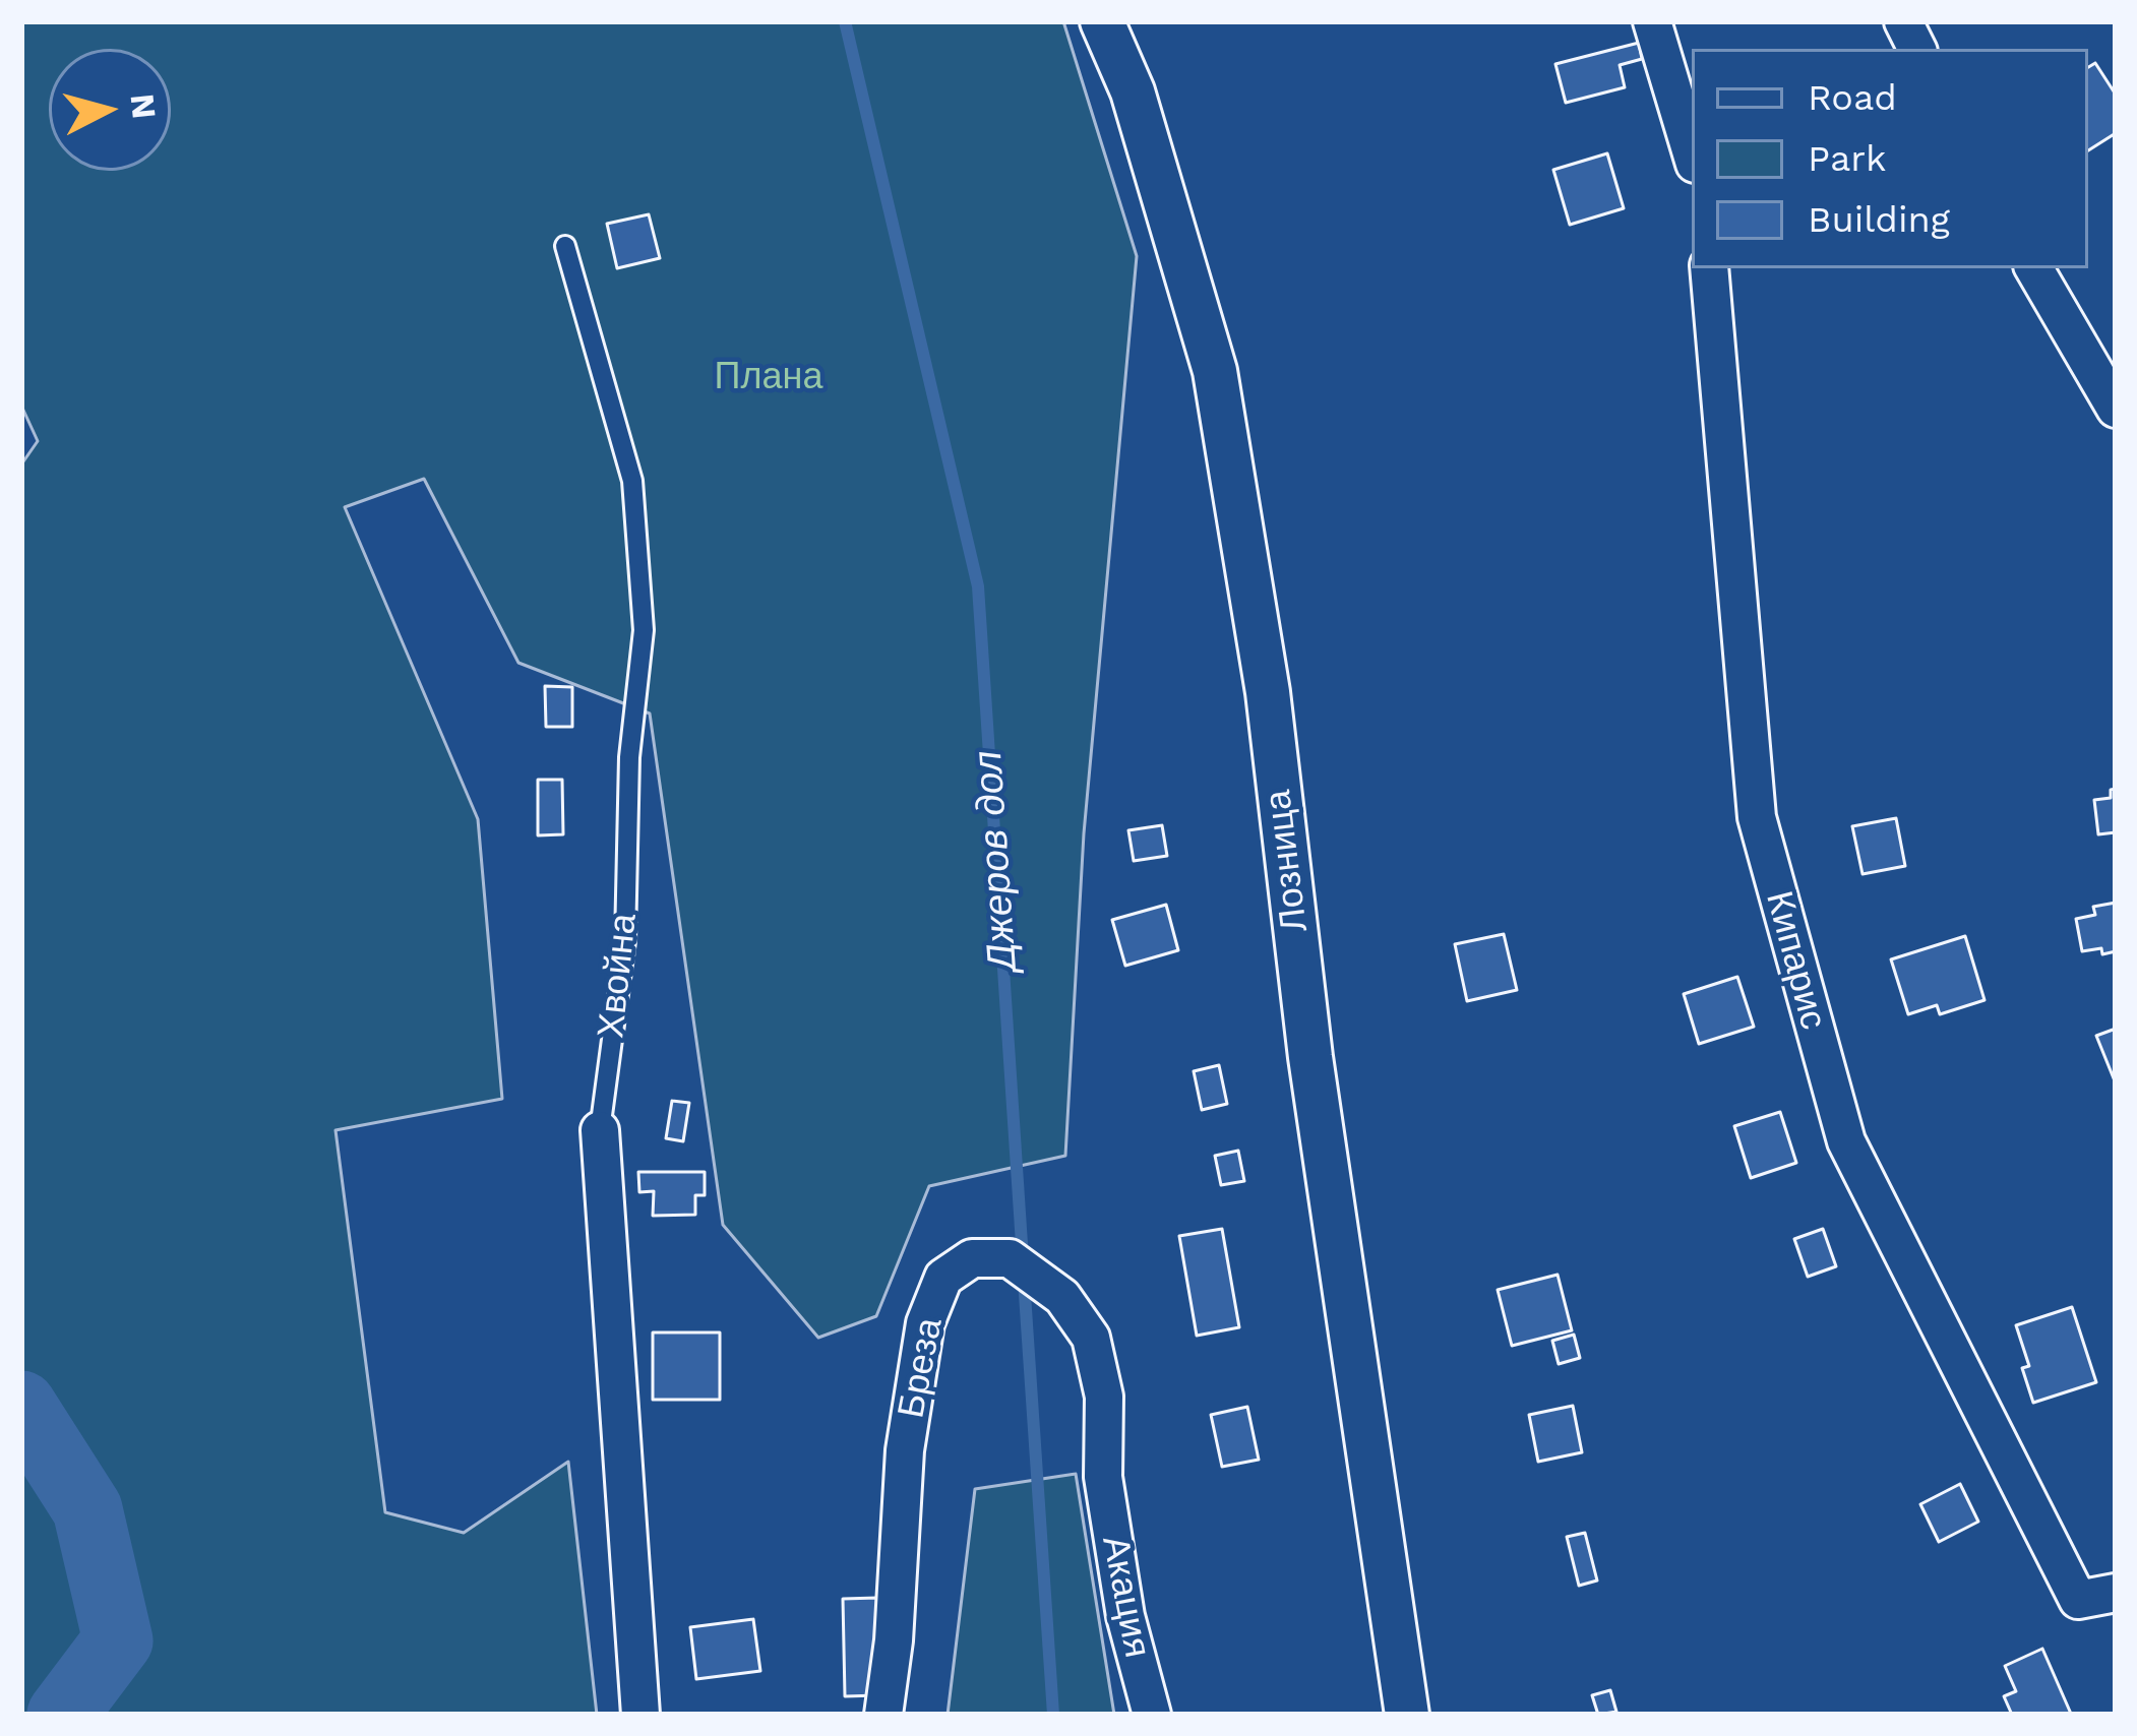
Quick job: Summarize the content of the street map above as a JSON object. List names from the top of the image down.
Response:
{
  "streets": {
    "street": [
      "Лозница",
      "Кипарис",
      "Хвойна",
      "Бреза",
      "Акация"
    ]
  },
  "crossings": [
    ["Бреза", "Акация"]
  ],
  "water": ["Джеров дол"],
  "parks": ["Плана"],
  "legend": ["Road", "Park", "Building"],
  "north": "right"
}
